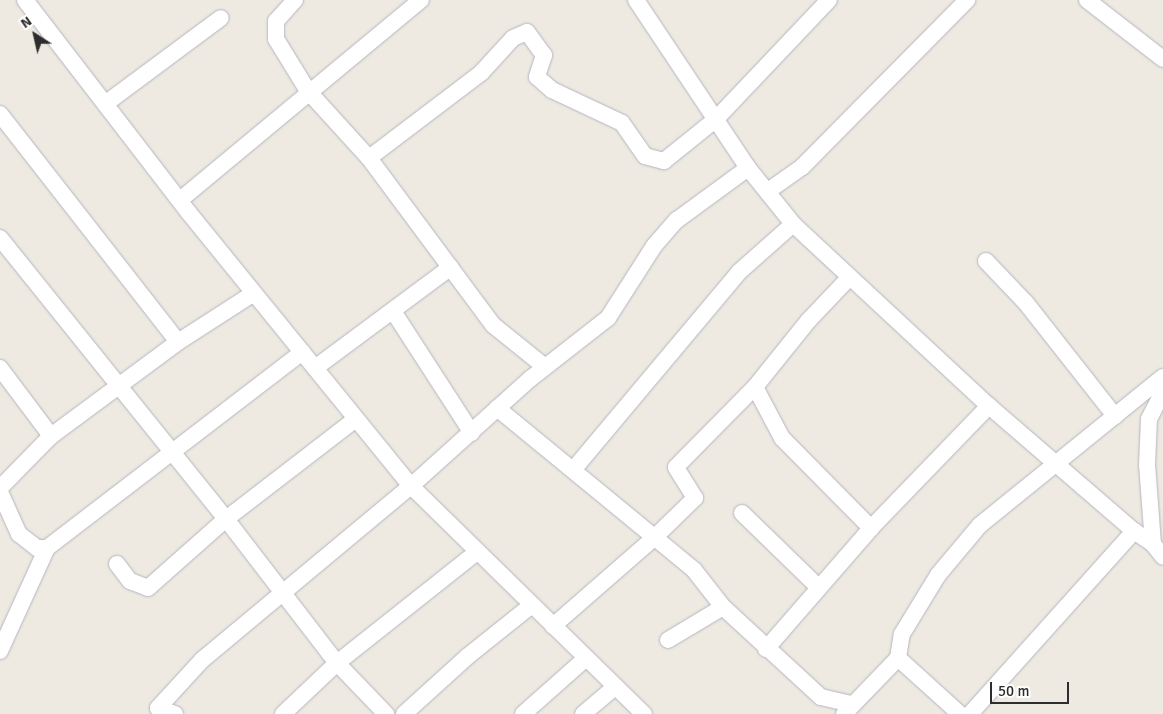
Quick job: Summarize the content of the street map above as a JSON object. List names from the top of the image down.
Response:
{
  "scale_bar": "50 m",
  "north": "top left"
}
